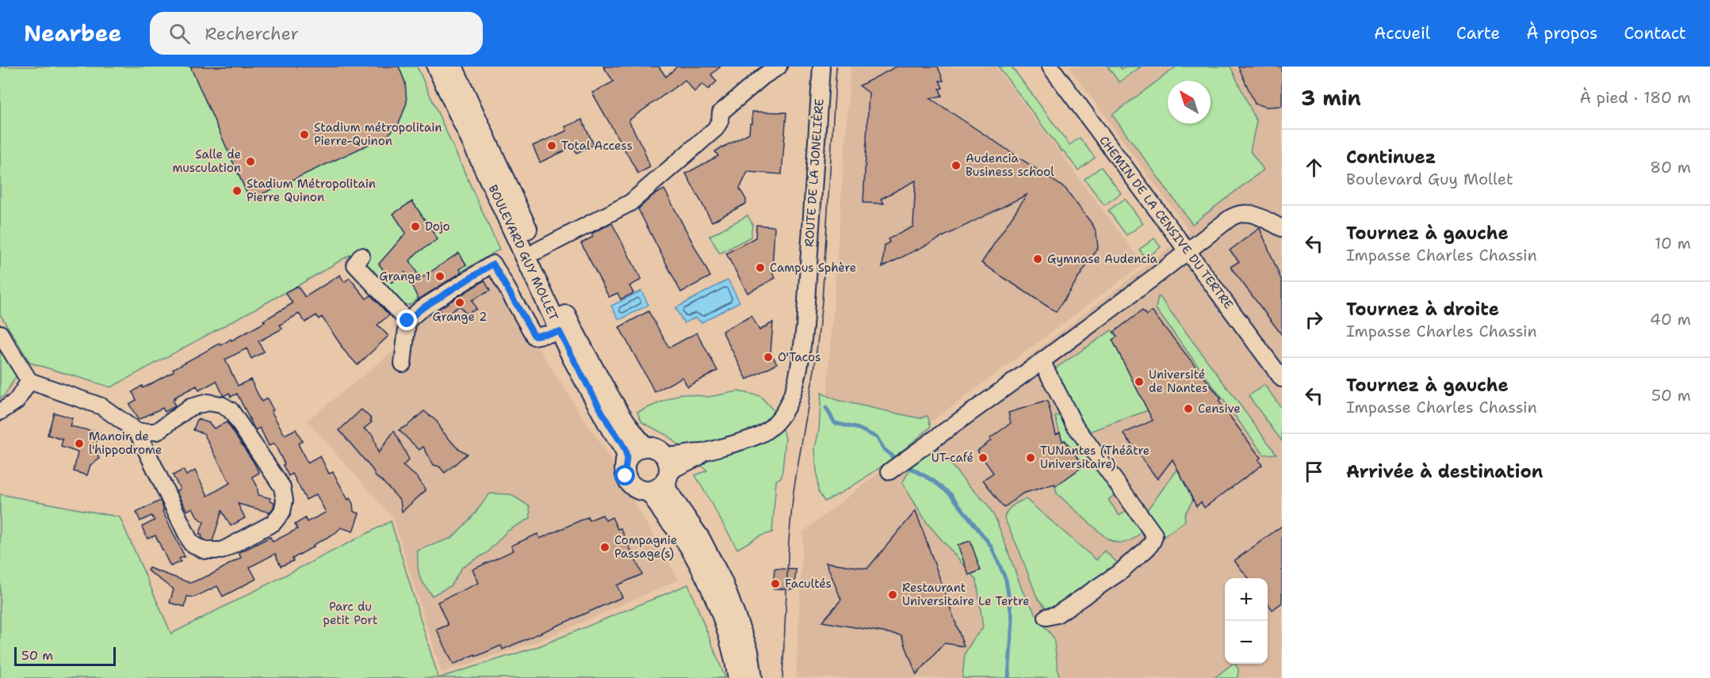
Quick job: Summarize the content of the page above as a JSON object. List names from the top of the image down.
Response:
{
  "streets": {
    "main road": ["BOULEVARD GUY MOLLET"],
    "street": ["ROUTE DE LA JONELIÈRE", "CHEMIN DE LA CENSIVE DU TERTRE"]
  },
  "crossings": [
    ["ROUTE DE LA JONELIÈRE", "BOULEVARD GUY MOLLET"]
  ],
  "parks": ["Parc du petit Port"],
  "places": [
    "Stadium métropolitain Pierre-Quinon",
    "Total Access",
    "Salle de musculation",
    "Audencia Business school",
    "Stadium Métropolitain Pierre Quinon",
    "Dojo",
    "Gymnase Audencia",
    "Campus Sphère",
    "Grange 1",
    "Grange 2",
    "O'Tacos",
    "Université de Nantes",
    "Censive",
    "Manoir de l'hippodrome",
    "UT-café",
    "TUNantes (Théâtre Universitaire)",
    "Compagnie Passage(s)",
    "Facultés",
    "Restaurant Universitaire Le Tertre"
  ],
  "scale_bar": "50 m",
  "north": "top left",
  "page": {
    "header": "Nearbee",
    "search": "Rechercher",
    "nav": [
      "Accueil",
      "Carte",
      "À propos",
      "Contact"
    ],
    "heading": ["3 min", "À pied · 180 m"],
    "list": [
      ["Continuez", "Boulevard Guy Mollet", "80 m"],
      ["Tournez à gauche", "Impasse Charles Chassin", "10 m"],
      ["Tournez à droite", "Impasse Charles Chassin", "40 m"],
      ["Tournez à gauche", "Impasse Charles Chassin", "50 m"],
      "Arrivée à destination"
    ],
    "map_buttons": ["+", "−"],
    "scale": "50 m"
  }
}
